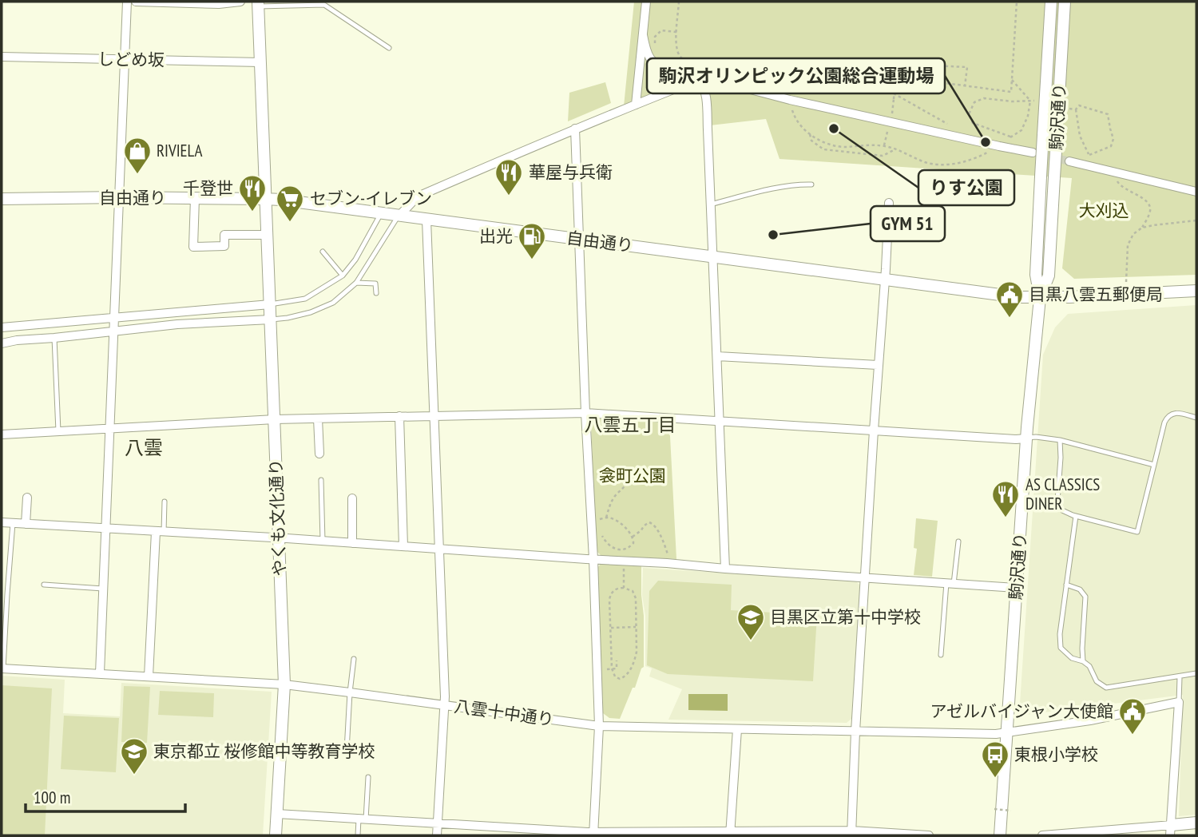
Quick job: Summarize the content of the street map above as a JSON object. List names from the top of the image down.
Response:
{
  "streets": {
    "main road": ["駒沢通り", "自由通り", "やくも文化通り"],
    "street": ["しどめ坂", "八雲十中通り"]
  },
  "crossings": [
    ["しどめ坂", "やくも文化通り"],
    ["駒沢通り", "自由通り"],
    ["駒沢通り", "八雲十中通り"],
    ["自由通り", "やくも文化通り"],
    ["やくも文化通り", "八雲十中通り"]
  ],
  "districts": ["八雲五丁目", "八雲"],
  "parks": ["大刈込", "衾町公園"],
  "places": {
    "other": ["りす公園", "駒沢オリンピック公園総合運動場", "GYM 51"],
    "shop": ["RIVIELA"],
    "restaurant": ["華屋与兵衛", "千登世", "AS CLASSICS DINER"],
    "supermarket": ["セブン-イレブン"],
    "fuel station": ["出光"],
    "public building": ["目黒八雲五郵便局", "アゼルバイジャン大使館"],
    "school or university": ["目黒区立第十中学校", "東京都立 桜修館中等教育学校"],
    "bus stop": ["東根小学校"]
  },
  "scale_bar": "100 m"
}
